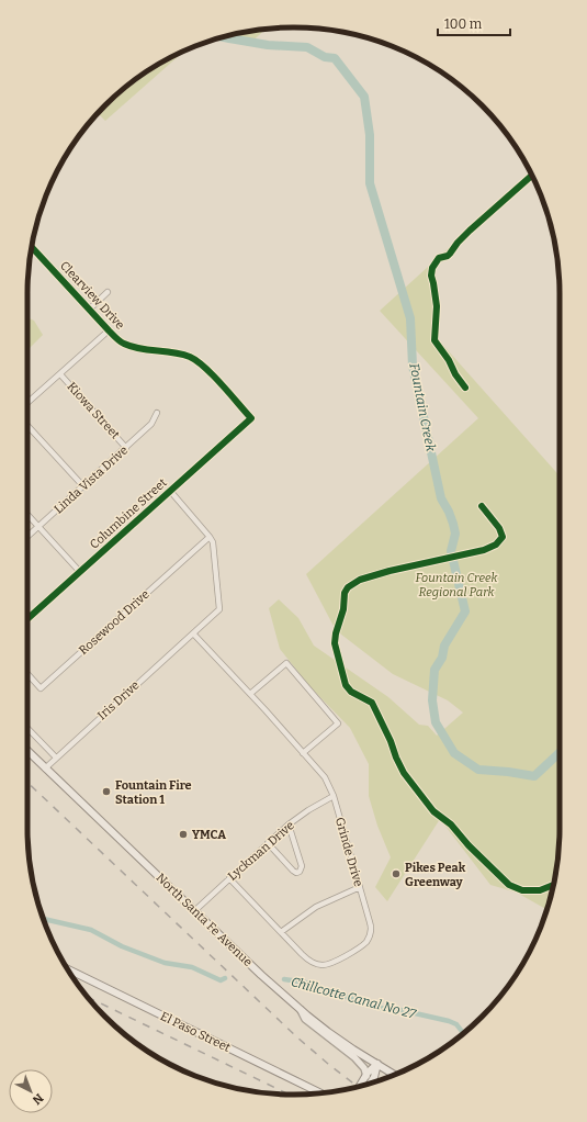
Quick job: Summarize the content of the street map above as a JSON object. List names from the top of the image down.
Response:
{
  "streets": {
    "main road": ["North Santa Fe Avenue", "El Paso Street"],
    "street": [
      "Clearview Drive",
      "Kiowa Street",
      "Linda Vista Drive",
      "Columbine Street",
      "Rosewood Drive",
      "Iris Drive",
      "Lyckman Drive",
      "Grinde Drive"
    ]
  },
  "crossings": [
    ["Clearview Drive", "Columbine Street"],
    ["Kiowa Street", "Linda Vista Drive"],
    ["Iris Drive", "Grinde Drive"],
    ["Iris Drive", "North Santa Fe Avenue"],
    ["Lyckman Drive", "Grinde Drive"],
    ["Lyckman Drive", "North Santa Fe Avenue"]
  ],
  "water": ["Fountain Creek", "Chillcotte Canal No 27"],
  "parks": ["Fountain Creek Regional Park"],
  "places": ["Fountain Fire Station 1", "YMCA", "Pikes Peak Greenway"],
  "scale_bar": "100 m",
  "north": "bottom right"
}
